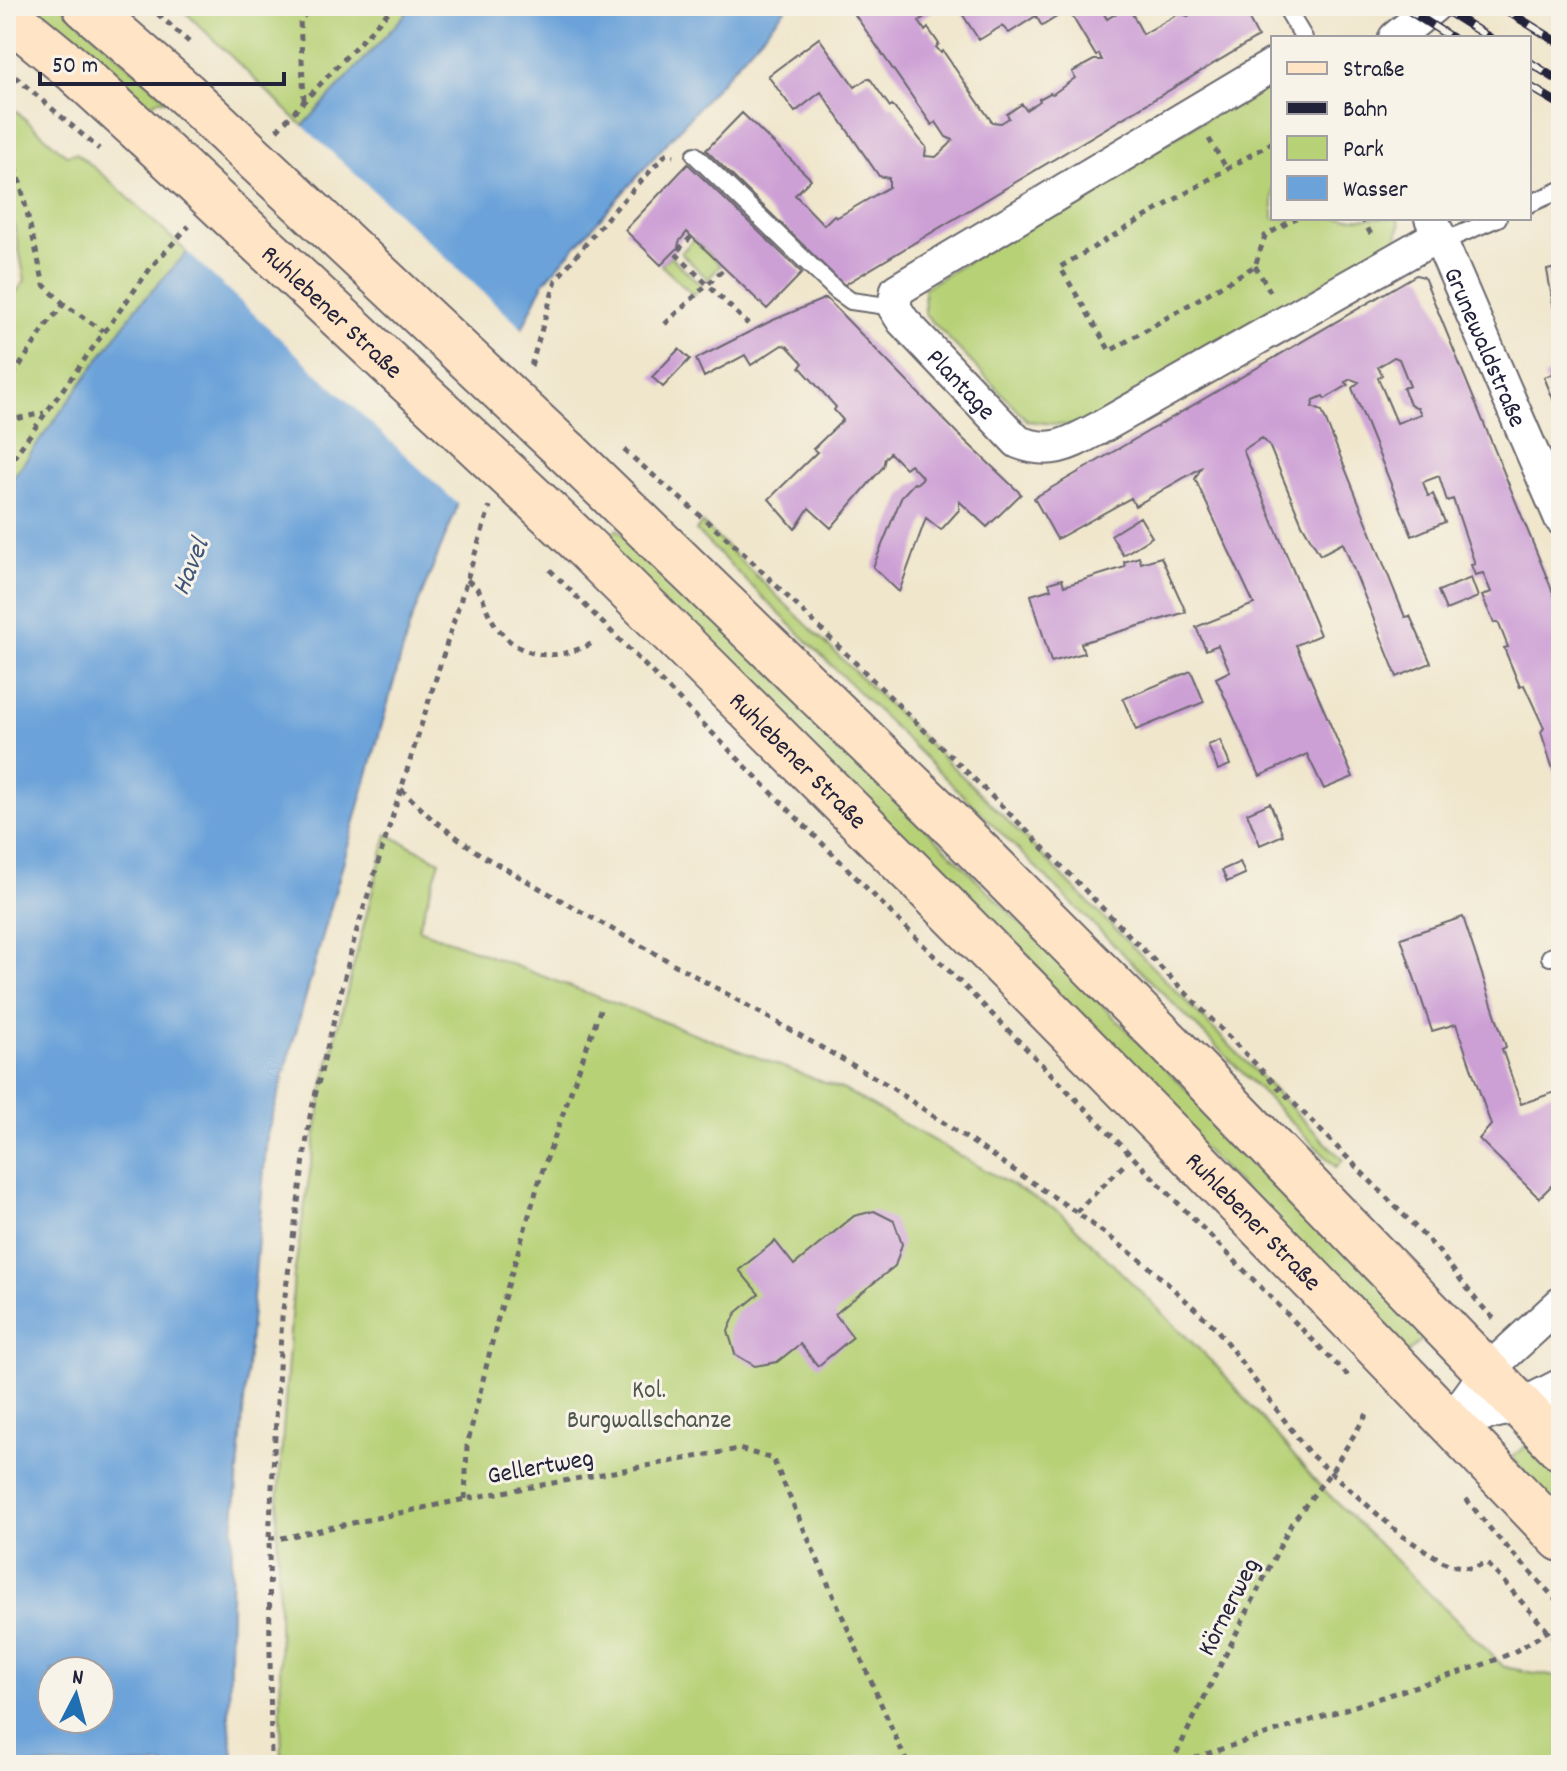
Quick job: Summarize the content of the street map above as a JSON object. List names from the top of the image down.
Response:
{
  "streets": {
    "main road": ["Ruhlebener Straße"],
    "street": ["Grunewaldstraße", "Plantage"],
    "path": ["Gellertweg", "Körnerweg"]
  },
  "crossings": [
    ["Grunewaldstraße", "Plantage"]
  ],
  "water": ["Havel"],
  "parks": ["Kol. Burgwallschanze"],
  "legend": [
    "Straße",
    "Bahn",
    "Park",
    "Wasser"
  ],
  "scale_bar": "50 m",
  "north": "top"
}
